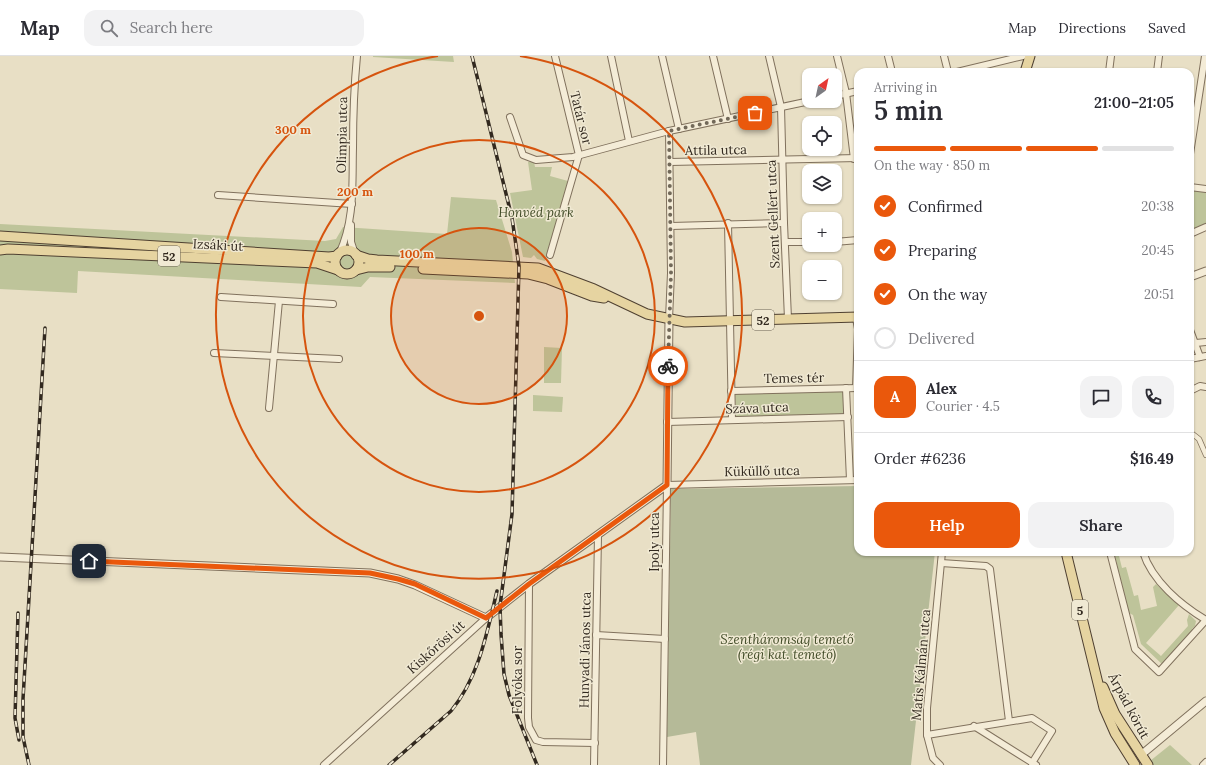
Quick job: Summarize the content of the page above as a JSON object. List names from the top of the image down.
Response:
{
  "streets": {
    "main road": [
      "Izsáki út",
      "52",
      "5",
      "Árpád körút"
    ],
    "street": [
      "Tatár sor",
      "Olimpia utca",
      "Attila utca",
      "Szent Gellért utca",
      "Temes tér",
      "Száva utca",
      "Küküllő utca",
      "Ipoly utca",
      "Kiskőrösi út",
      "Hunyadi János utca",
      "Matis Kálmán utca",
      "Folyóka sor"
    ]
  },
  "crossings": [
    ["Olimpia utca", "Izsáki út"],
    ["Olimpia utca", "52"],
    ["Attila utca", "Szent Gellért utca"],
    ["Szent Gellért utca", "52"],
    ["Izsáki út", "52"],
    ["52", "Ipoly utca"],
    ["Száva utca", "Ipoly utca"],
    ["Küküllő utca", "Ipoly utca"],
    ["Küküllő utca", "Kiskőrösi út"],
    ["Ipoly utca", "Kiskőrösi út"],
    ["5", "Árpád körút"],
    ["Kiskőrösi út", "Hunyadi János utca"],
    ["Kiskőrösi út", "Folyóka sor"],
    ["Hunyadi János utca", "Folyóka sor"]
  ],
  "parks": ["Honvéd park", "Szentháromság temető (régi kat. temető)"],
  "north": "top right",
  "page": {
    "header": "Map",
    "search": "Search here",
    "nav": ["Map", "Directions", "Saved"],
    "map_buttons": ["+", "−"],
    "heading": ["5 min", "Arriving in", "21:00–21:05"],
    "panel": [
      "Alex",
      "Courier · 4.5",
      "Order #6236",
      "$16.49"
    ],
    "bar": "On the way · 850 m",
    "list": [
      ["Confirmed", "20:38"],
      ["Preparing", "20:45"],
      ["On the way", "20:51"],
      "Delivered"
    ],
    "round": "A",
    "buttons": ["Help", "Share"]
  },
  "rings": ["300 m", "200 m", "100 m"]
}
